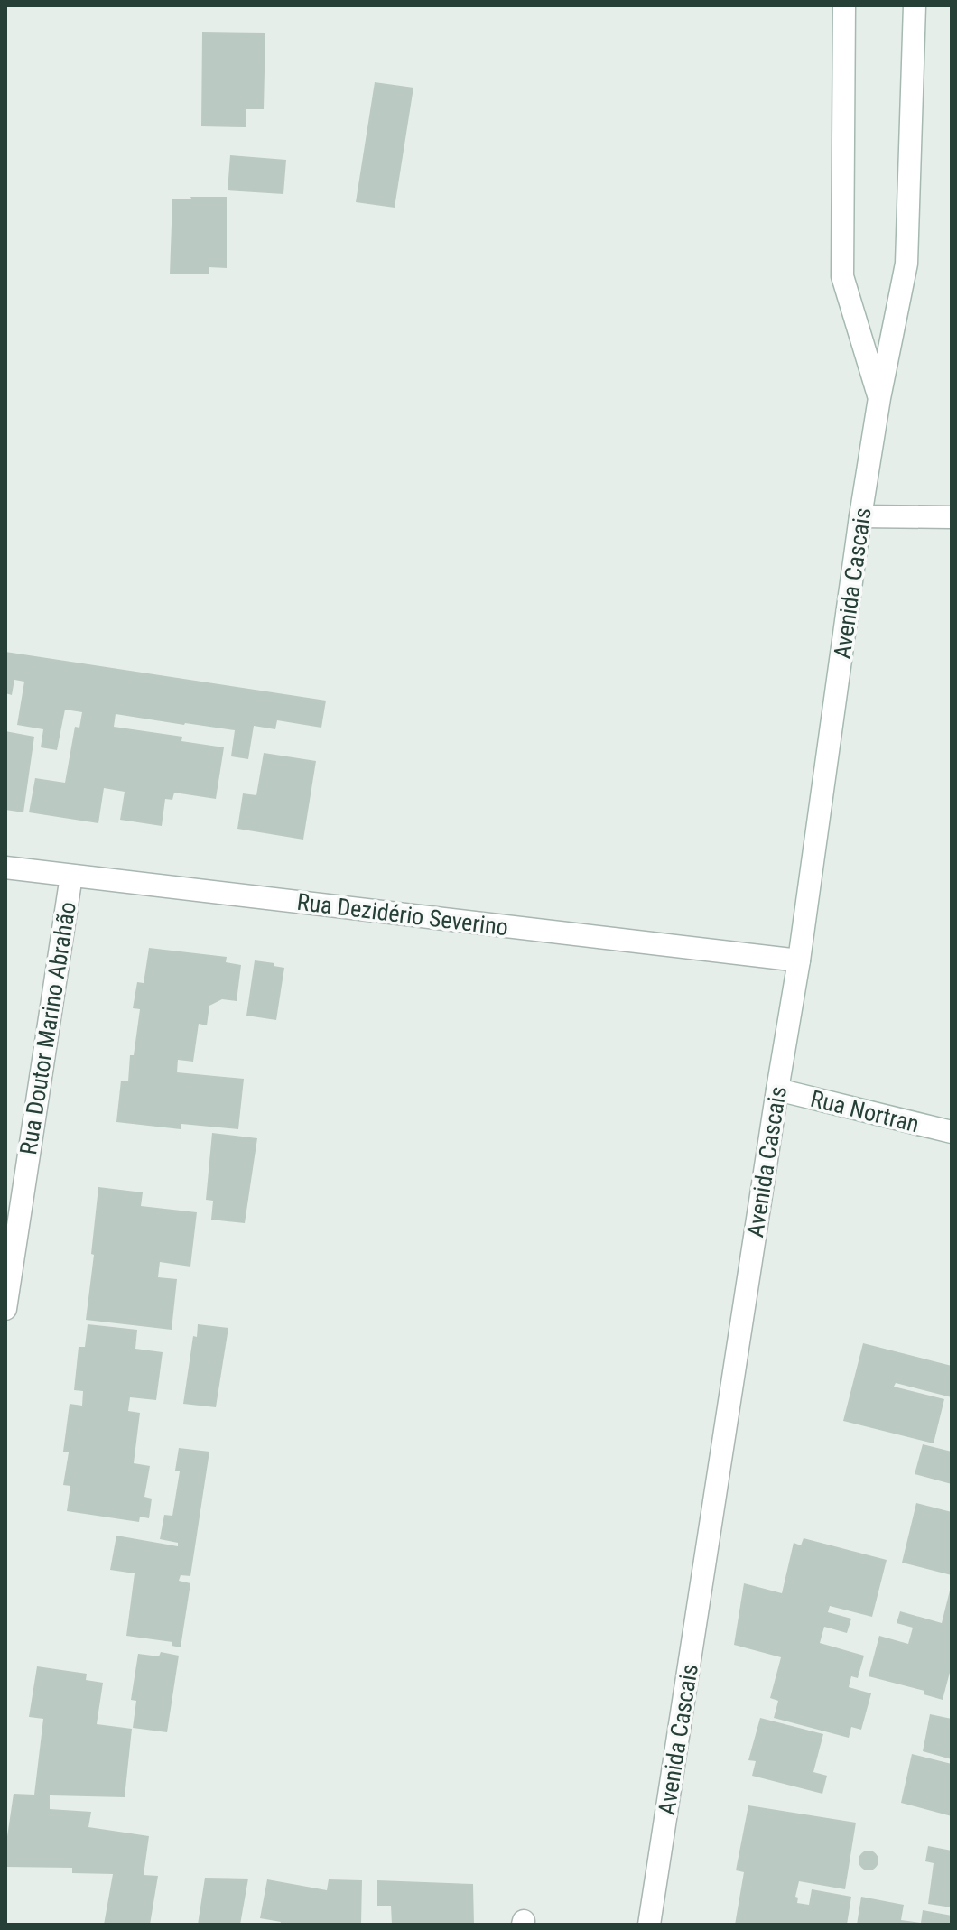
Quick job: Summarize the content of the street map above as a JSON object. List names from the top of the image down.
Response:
{
  "streets": {
    "street": [
      "Avenida Cascais",
      "Rua Dezidério Severino",
      "Rua Doutor Marino Abrahão",
      "Rua Nortran"
    ]
  },
  "crossings": [
    ["Avenida Cascais", "Rua Dezidério Severino"],
    ["Avenida Cascais", "Rua Nortran"],
    ["Rua Dezidério Severino", "Rua Doutor Marino Abrahão"]
  ]
}
